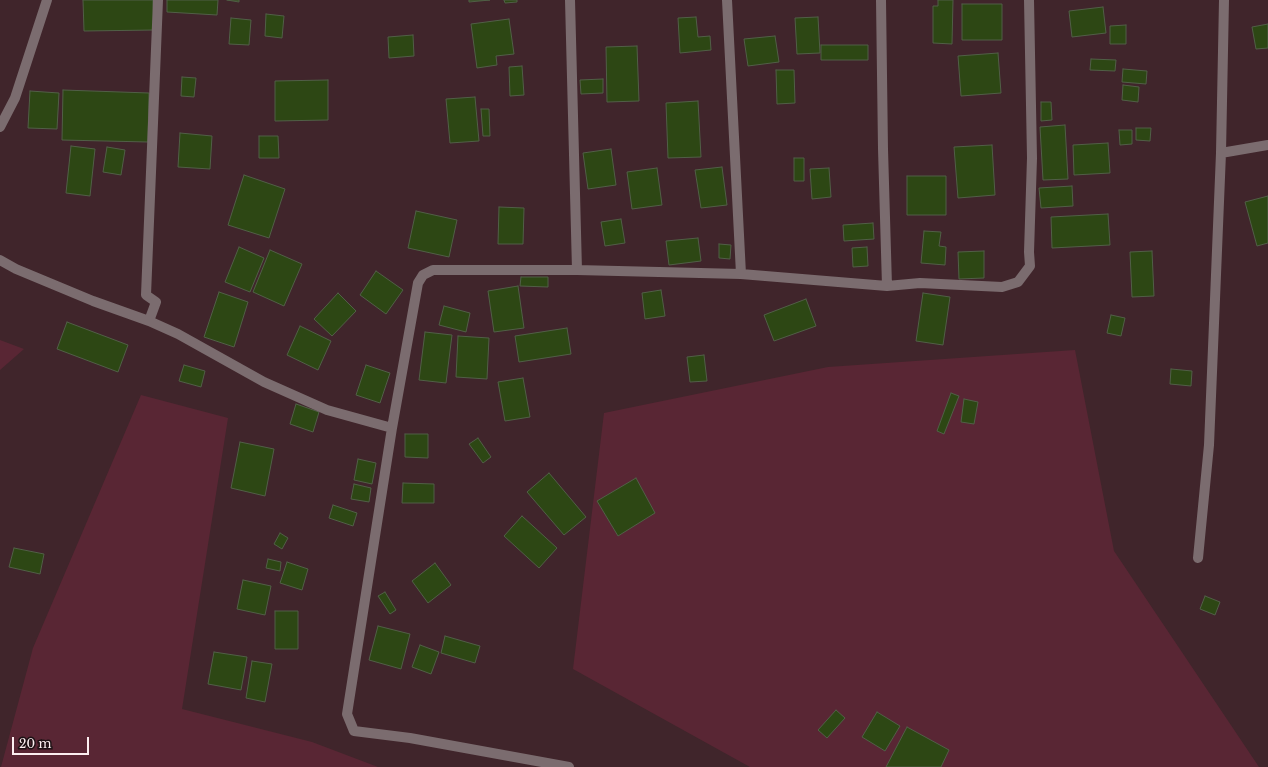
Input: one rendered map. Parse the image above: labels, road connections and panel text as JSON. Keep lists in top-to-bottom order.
{
  "scale_bar": "20 m"
}
